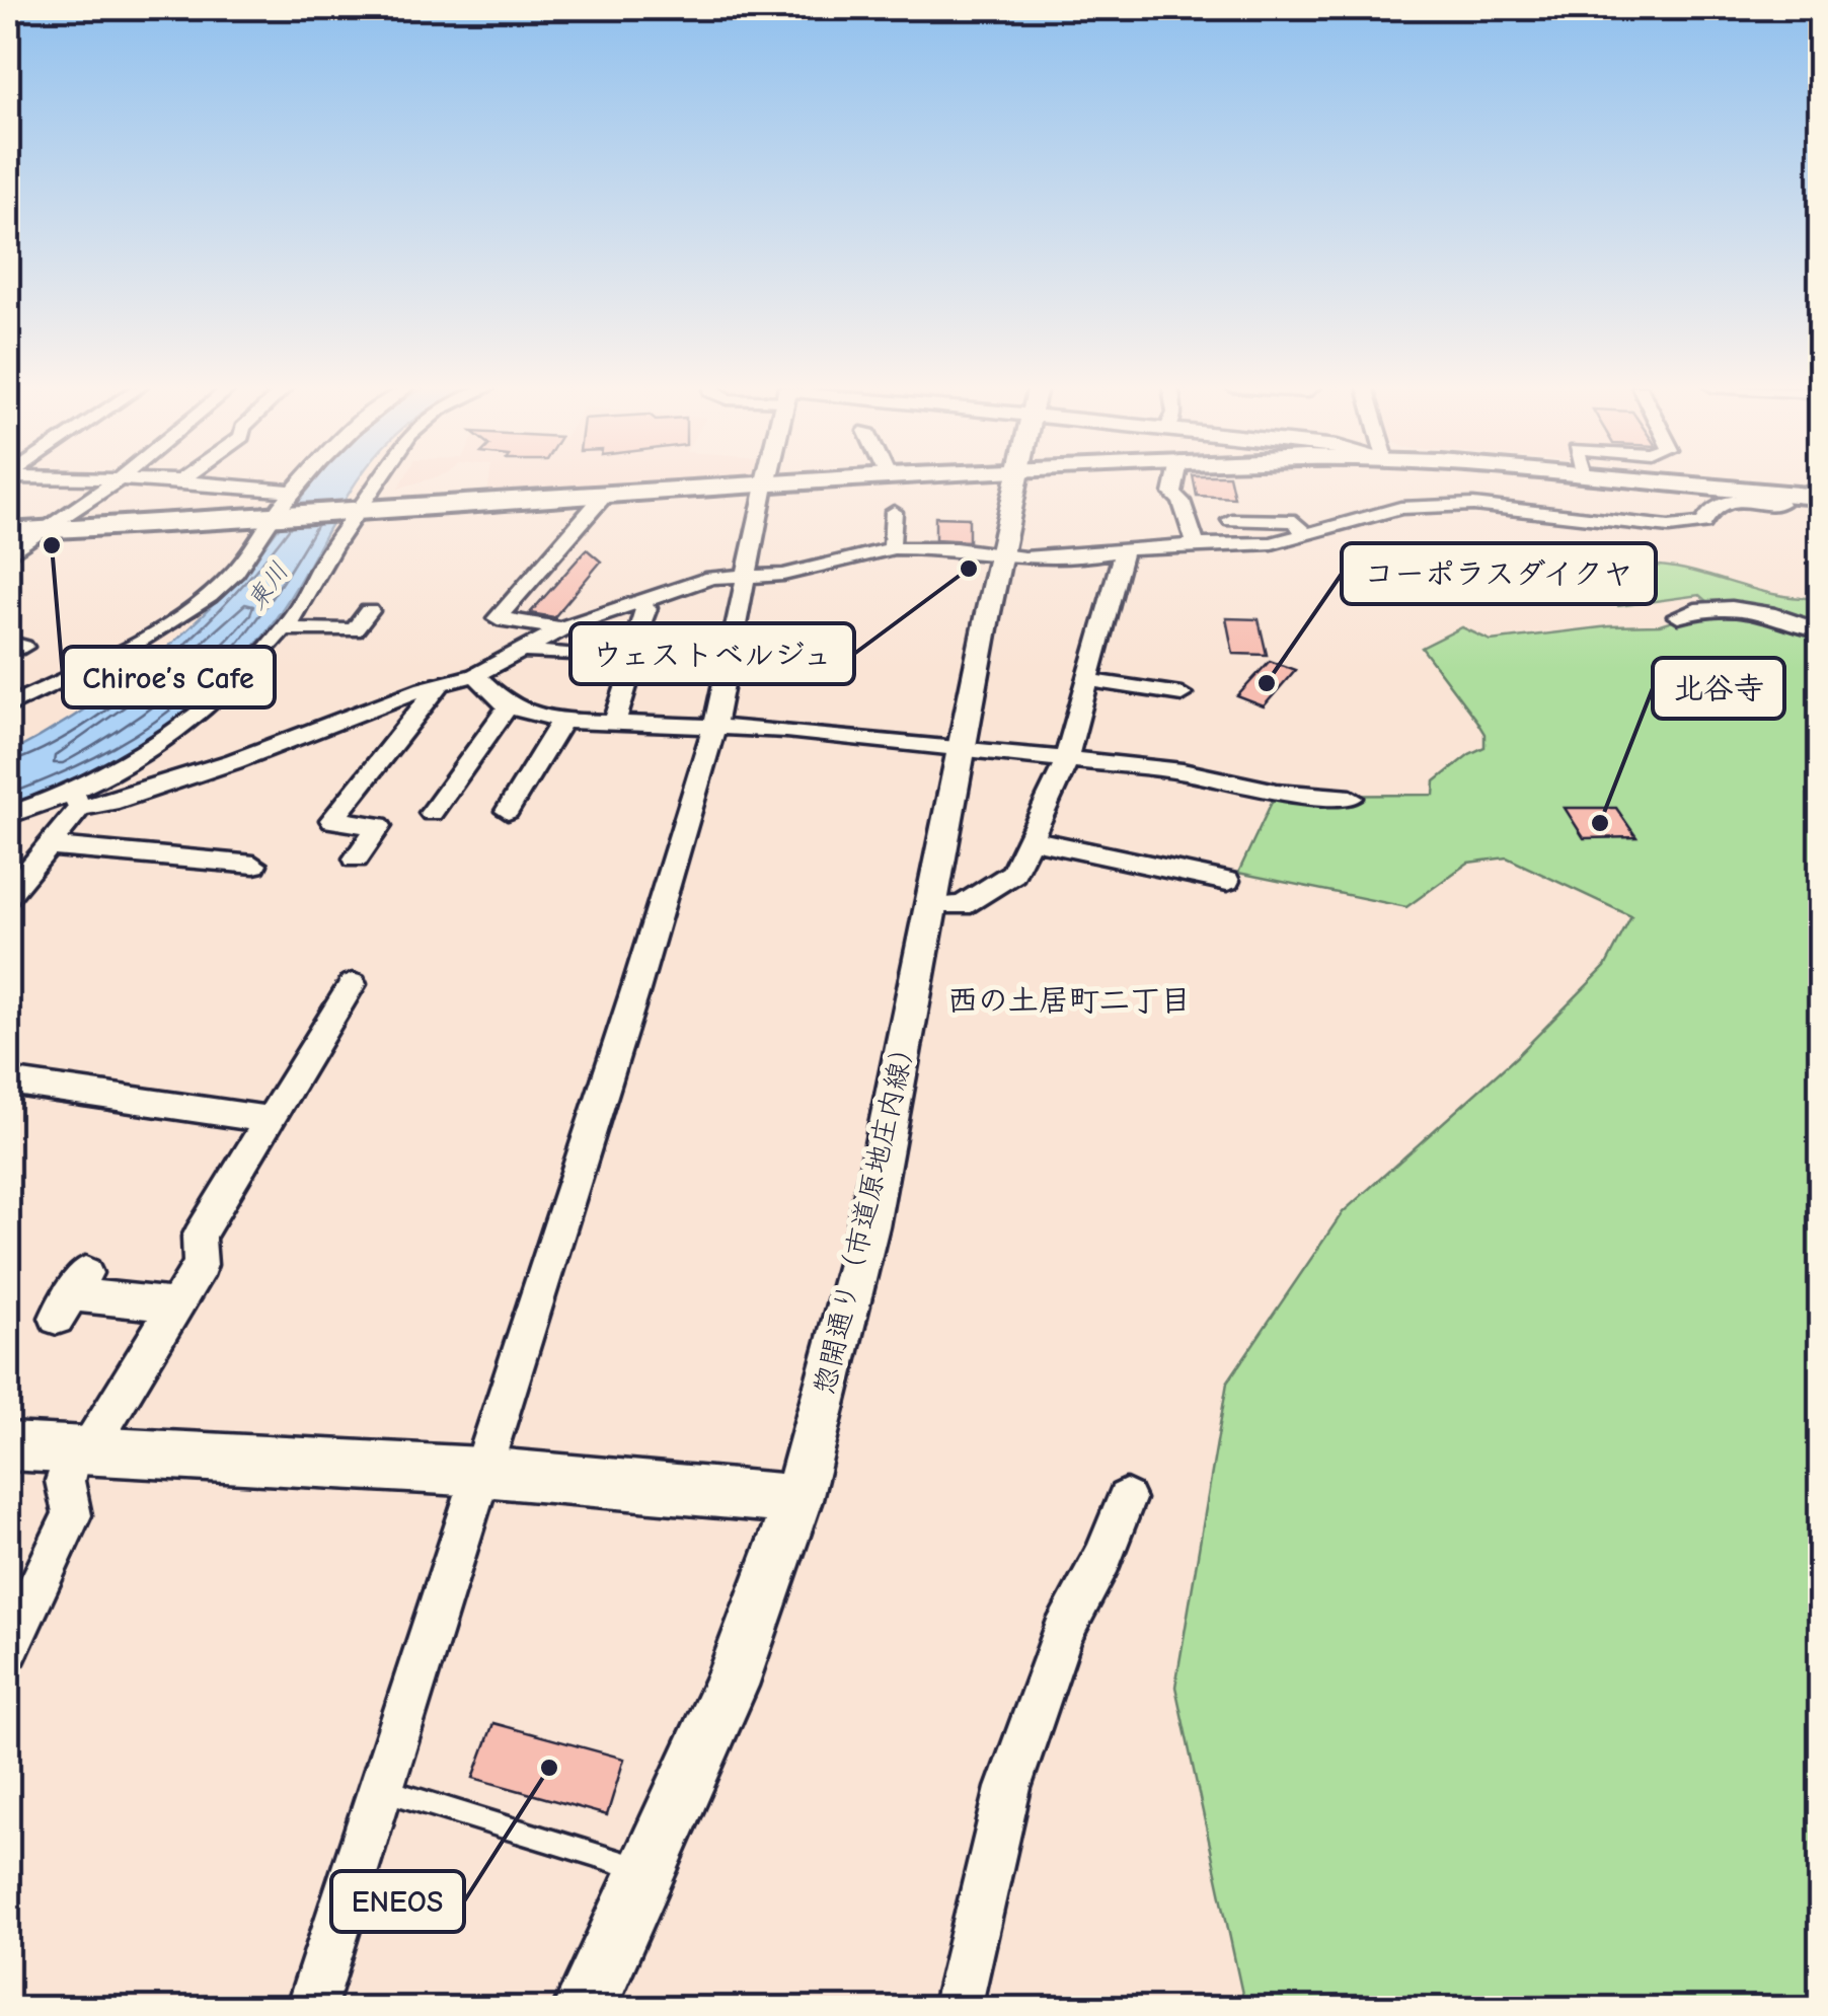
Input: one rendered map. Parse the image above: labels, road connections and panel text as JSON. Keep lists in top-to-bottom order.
{
  "streets": {
    "street": ["惣開通り（市道原地庄内線）"]
  },
  "districts": ["西の土居町二丁目"],
  "water": ["東川"],
  "places": [
    "Chiroe’s Cafe",
    "ウェストベルジュ",
    "コーポラスダイクヤ",
    "北谷寺",
    "ENEOS"
  ]
}
